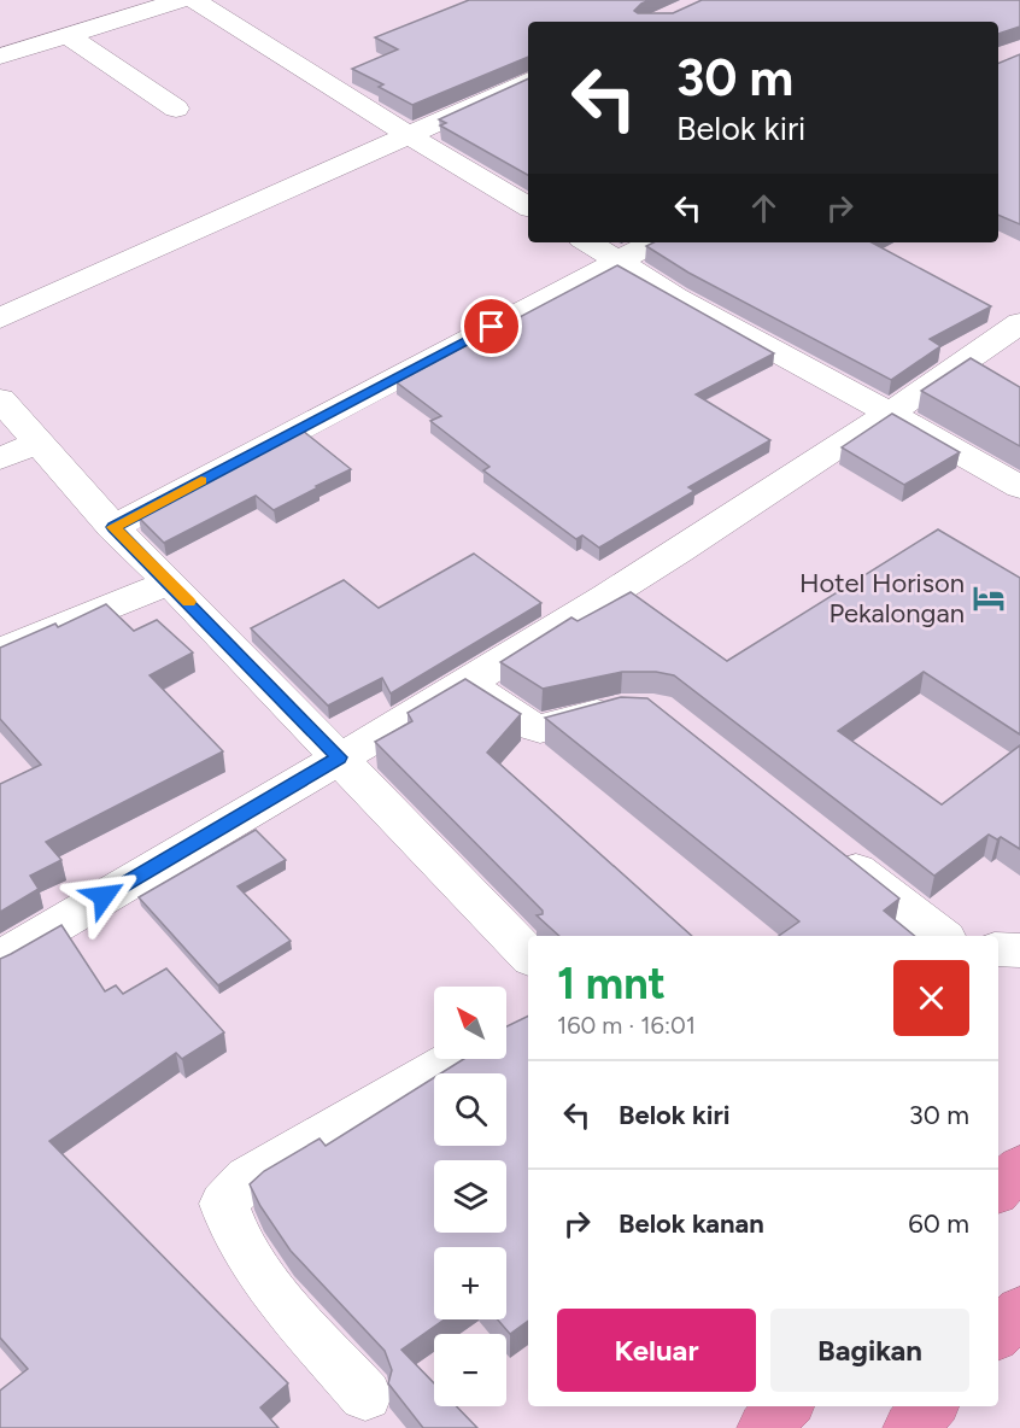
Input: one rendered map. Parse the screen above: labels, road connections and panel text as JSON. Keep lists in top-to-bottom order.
{
  "places": {
    "hotel": ["Hotel Horison Pekalongan"]
  },
  "north": "top left",
  "page": {
    "turn": ["30 m", "Belok kiri"],
    "heading": ["1 mnt", "160 m · 16:01"],
    "map_buttons": ["+", "−"],
    "list": [
      {
        "name": "Belok kiri",
        "value": "30 m"
      },
      {
        "name": "Belok kanan",
        "value": "60 m"
      }
    ],
    "buttons": ["Keluar", "Bagikan"]
  }
}
